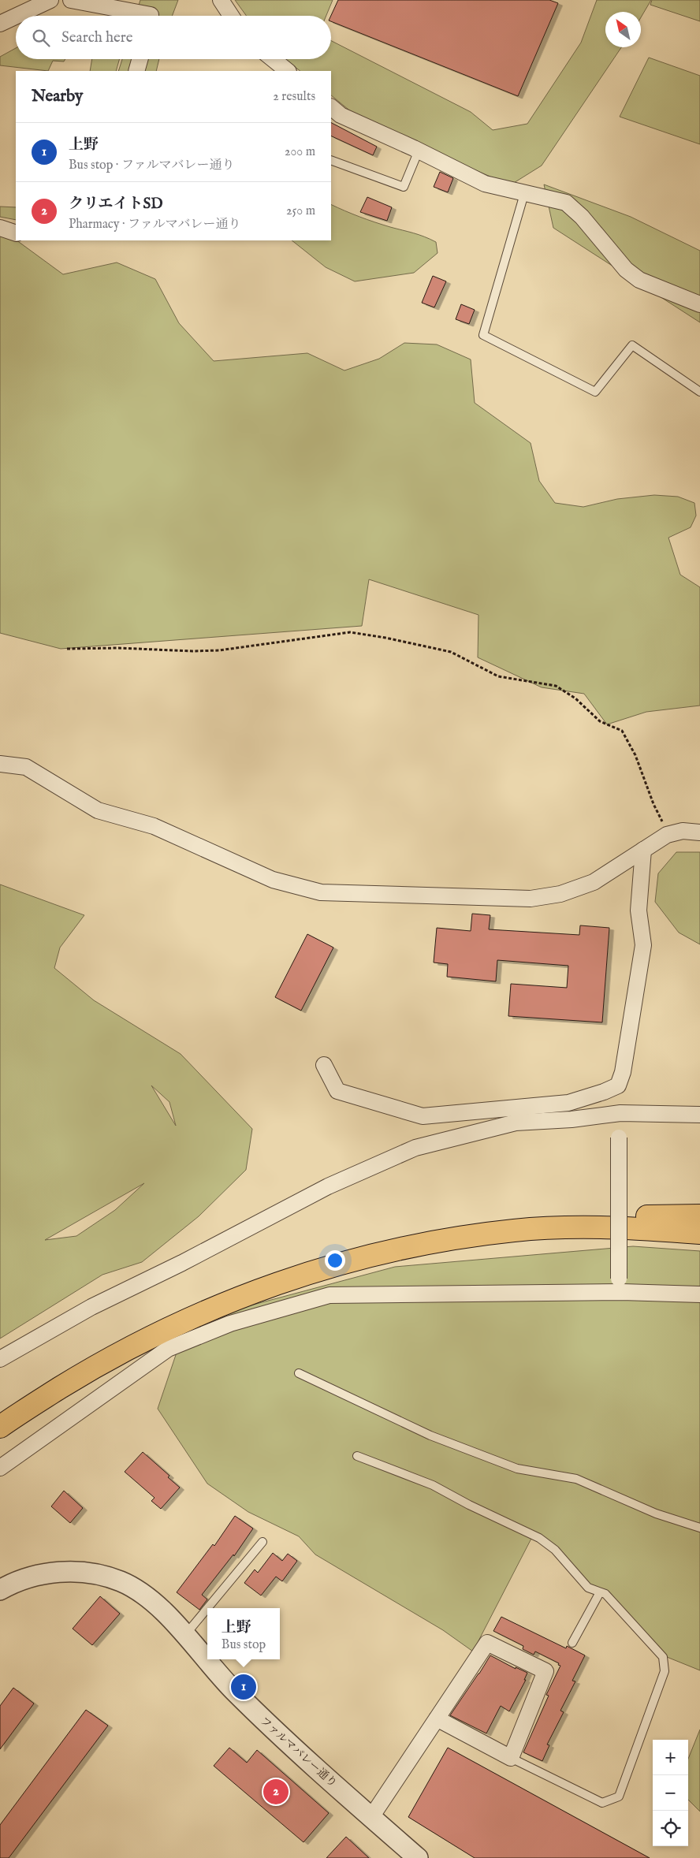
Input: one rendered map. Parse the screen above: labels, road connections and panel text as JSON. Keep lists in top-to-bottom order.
{
  "streets": {
    "street": ["ファルマバレー通り"]
  },
  "north": "top left",
  "page": {
    "search": "Search here",
    "heading": ["Nearby", "2 results"],
    "list": [
      {
        "mark": "1",
        "name": "上野",
        "note": "Bus stop · ファルマバレー通り",
        "value": "200 m"
      },
      {
        "mark": "2",
        "name": "クリエイトSD",
        "note": "Pharmacy · ファルマバレー通り",
        "value": "250 m"
      }
    ],
    "popup": ["上野", "Bus stop"],
    "pins": ["1", "2"],
    "map_buttons": ["+", "−"]
  }
}
